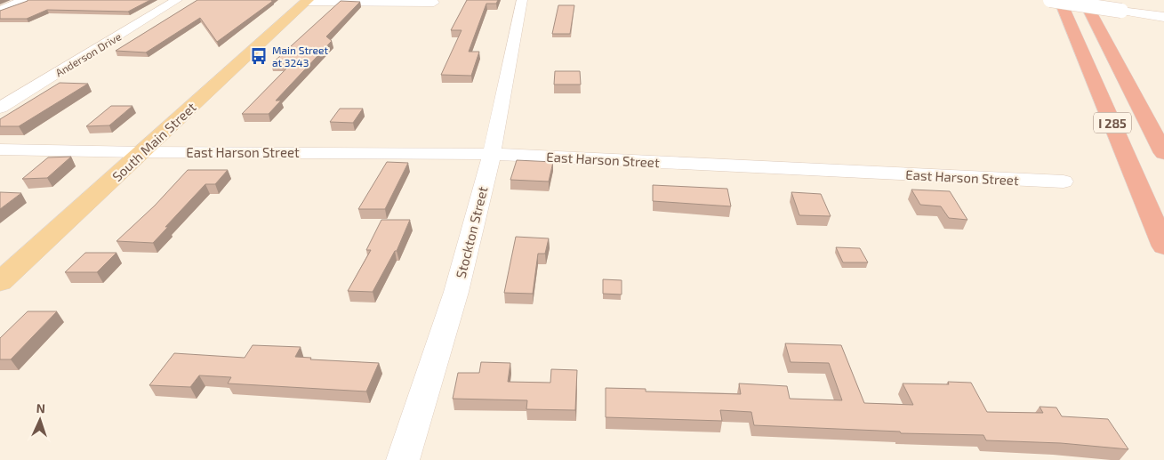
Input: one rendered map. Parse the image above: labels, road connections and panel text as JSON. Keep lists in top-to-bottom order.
{
  "streets": {
    "highway": ["I 285"],
    "main road": ["South Main Street"],
    "street": ["Anderson Drive", "East Harson Street", "Stockton Street"]
  },
  "crossings": [
    ["South Main Street", "East Harson Street"],
    ["East Harson Street", "Stockton Street"]
  ],
  "places": {
    "bus stop": ["Main Street at 3243"]
  },
  "north": "top"
}
